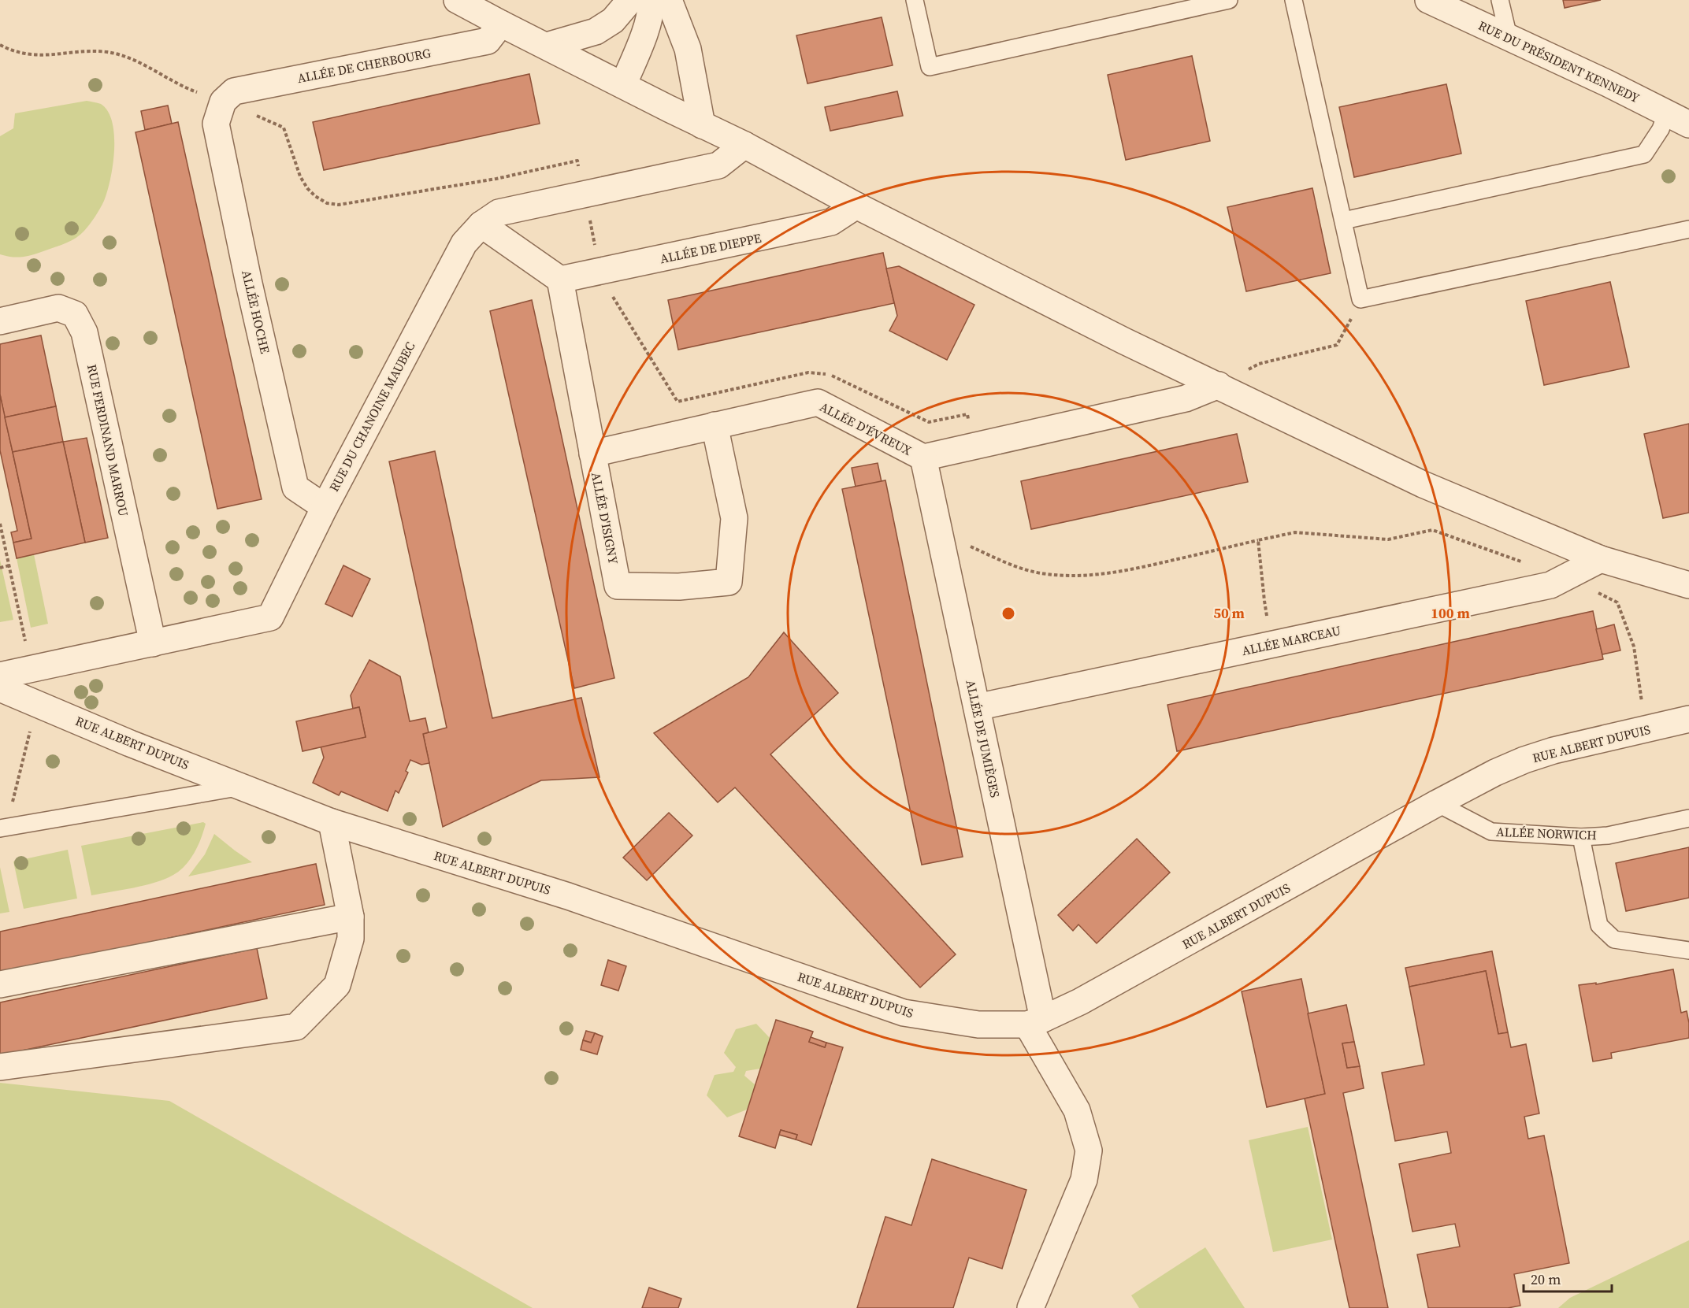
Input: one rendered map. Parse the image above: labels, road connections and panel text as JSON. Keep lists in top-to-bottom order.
{
  "streets": {
    "street": [
      "RUE DU PRÉSIDENT KENNEDY",
      "ALLÉE DE CHERBOURG",
      "ALLÉE DE DIEPPE",
      "ALLÉE HOCHE",
      "RUE DU CHANOINE MAUBEC",
      "ALLÉE D'ÉVREUX",
      "RUE FERDINAND MARROU",
      "ALLÉE D'ISIGNY",
      "ALLÉE MARCEAU",
      "ALLÉE DE JUMIÈGES",
      "RUE ALBERT DUPUIS"
    ],
    "lane": ["ALLÉE NORWICH"]
  },
  "crossings": [
    ["ALLÉE DE CHERBOURG", "ALLÉE HOCHE"],
    ["ALLÉE DE DIEPPE", "ALLÉE D'ISIGNY"],
    ["ALLÉE HOCHE", "RUE DU CHANOINE MAUBEC"],
    ["RUE DU CHANOINE MAUBEC", "RUE FERDINAND MARROU"],
    ["ALLÉE D'ÉVREUX", "ALLÉE D'ISIGNY"],
    ["ALLÉE D'ÉVREUX", "ALLÉE DE JUMIÈGES"],
    ["ALLÉE MARCEAU", "ALLÉE DE JUMIÈGES"],
    ["ALLÉE DE JUMIÈGES", "RUE ALBERT DUPUIS"],
    ["RUE ALBERT DUPUIS", "ALLÉE NORWICH"]
  ],
  "scale_bar": "20 m",
  "rings": ["50 m", "100 m"]
}
